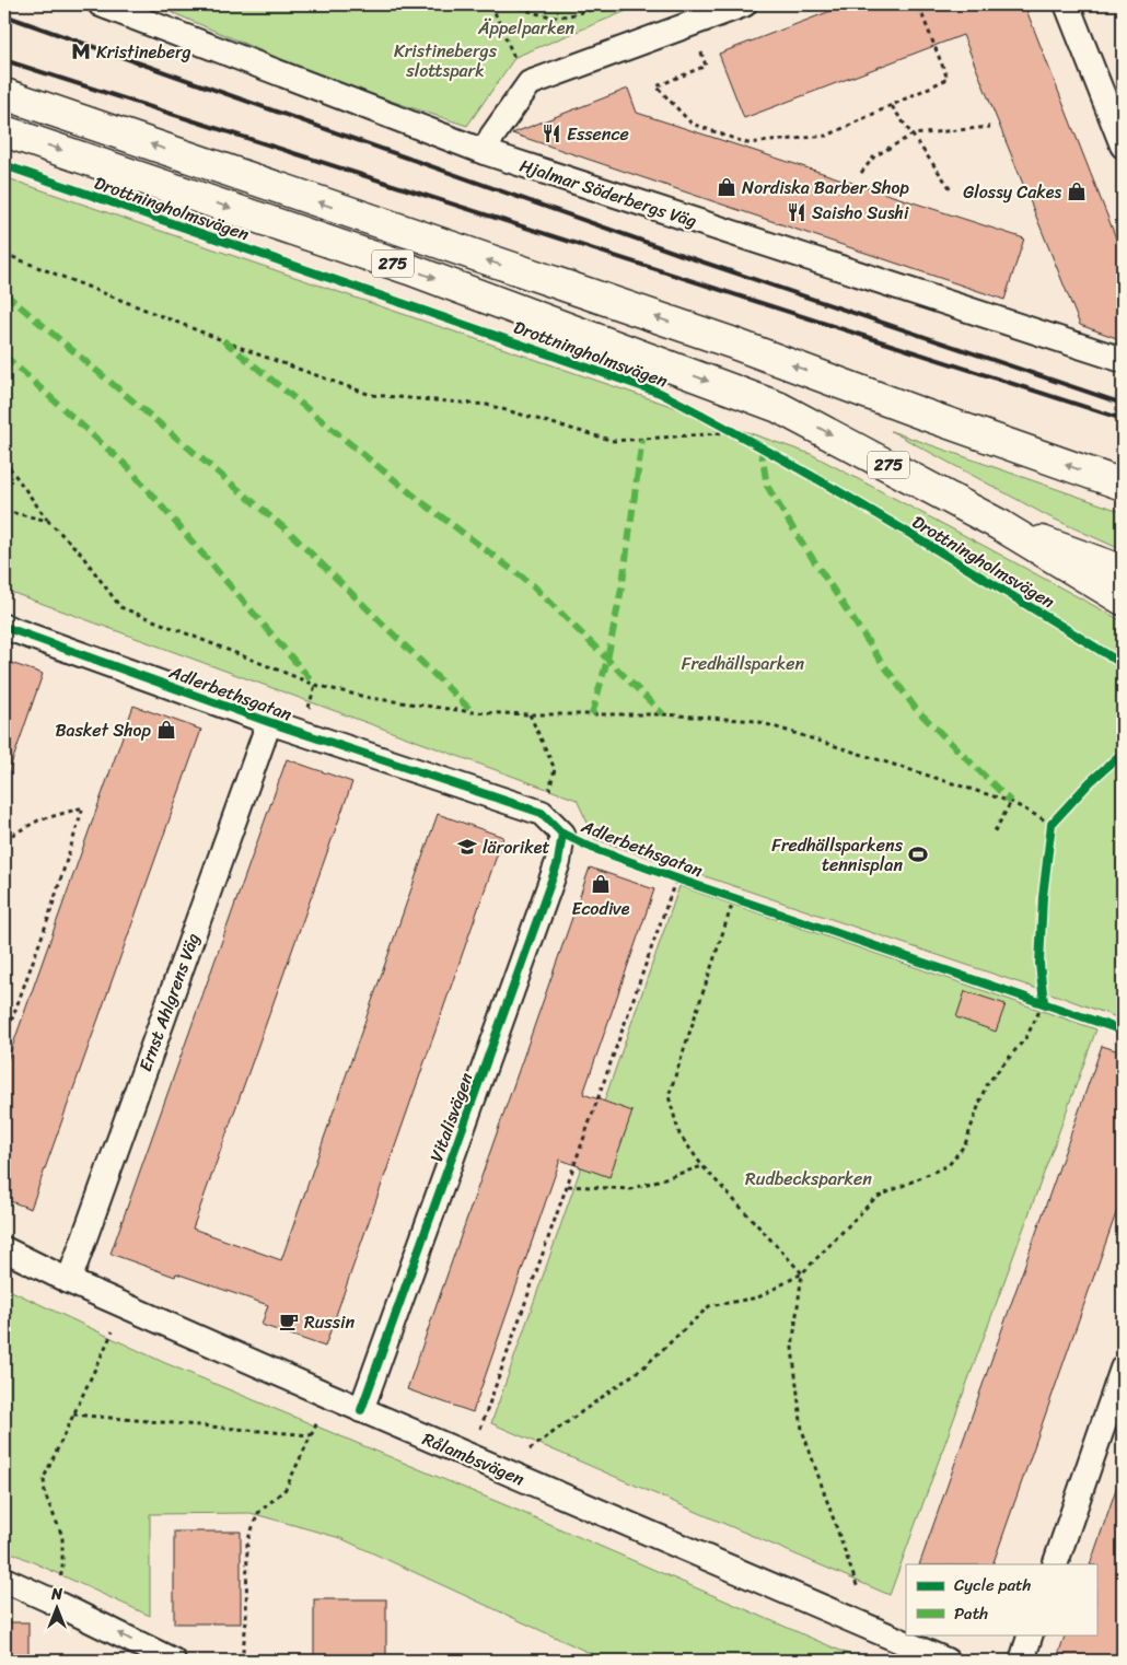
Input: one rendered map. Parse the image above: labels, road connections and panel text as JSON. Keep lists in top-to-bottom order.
{
  "streets": {
    "main road": ["Drottningholmsvägen", "275"],
    "street": [
      "Hjalmar Söderbergs Väg",
      "Adlerbethsgatan",
      "Ernst Ahlgrens Väg",
      "Vitalisvägen",
      "Rålambsvägen"
    ]
  },
  "crossings": [
    ["Adlerbethsgatan", "Ernst Ahlgrens Väg"],
    ["Adlerbethsgatan", "Vitalisvägen"],
    ["Ernst Ahlgrens Väg", "Rålambsvägen"],
    ["Vitalisvägen", "Rålambsvägen"]
  ],
  "parks": [
    "Äppelparken",
    "Kristinebergs slottspark",
    "Fredhällsparken",
    "Rudbecksparken"
  ],
  "places": {
    "metro station": ["Kristineberg"],
    "restaurant": ["Essence", "Saisho Sushi"],
    "shop": [
      "Nordiska Barber Shop",
      "Glossy Cakes",
      "Basket Shop",
      "Ecodive"
    ],
    "school or university": ["läroriket"],
    "sports": ["Fredhällsparkens tennisplan"],
    "cafe": ["Russin"]
  },
  "legend": ["Cycle path", "Path"],
  "north": "top"
}
